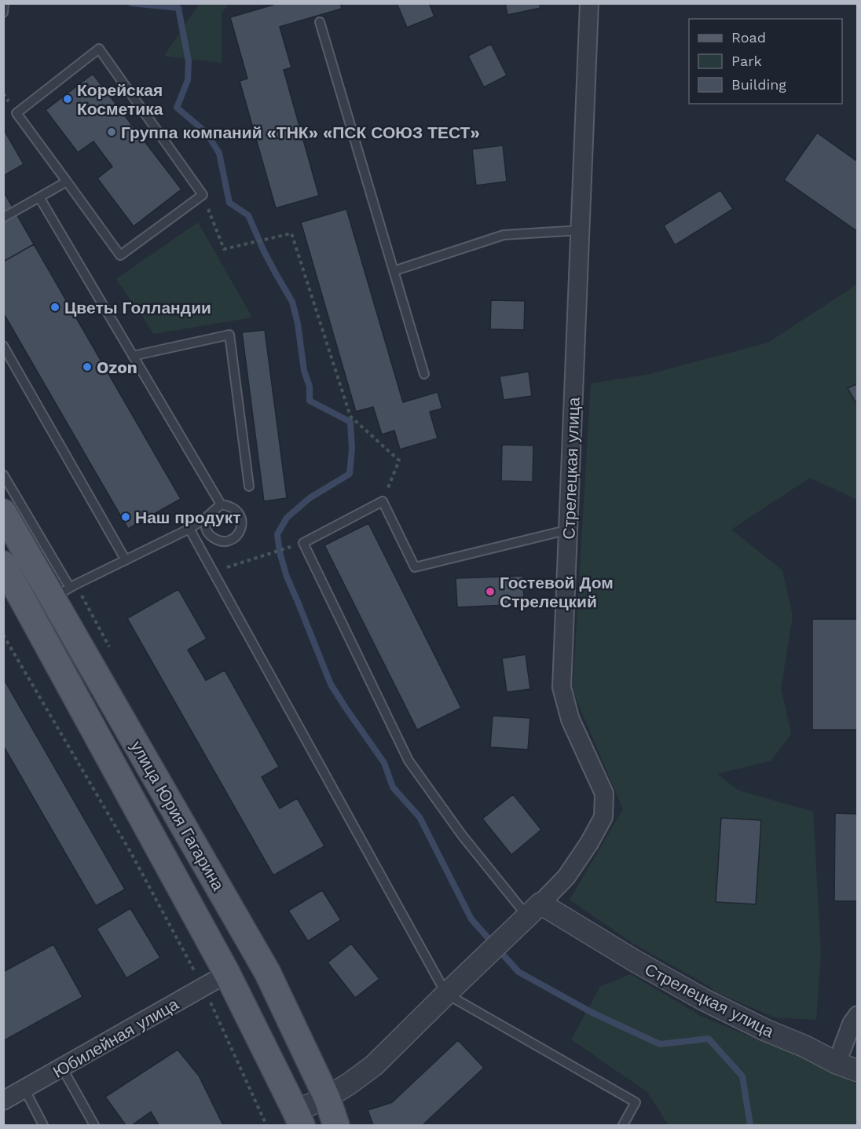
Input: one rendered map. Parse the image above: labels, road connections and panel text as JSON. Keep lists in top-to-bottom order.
{
  "streets": {
    "main road": ["улица Юрия Гагарина"],
    "street": ["Стрелецкая улица", "Юбилейная улица"]
  },
  "crossings": [
    ["Стрелецкая улица", "улица Юрия Гагарина"],
    ["улица Юрия Гагарина", "Юбилейная улица"]
  ],
  "places": [
    "Корейская Косметика",
    "Группа компаний «ТНК» «ПСК СОЮЗ ТЕСТ»",
    "Цветы Голландии",
    "Ozon",
    "Наш продукт",
    "Гостевой Дом Стрелецкий"
  ],
  "legend": ["Road", "Park", "Building"]
}
